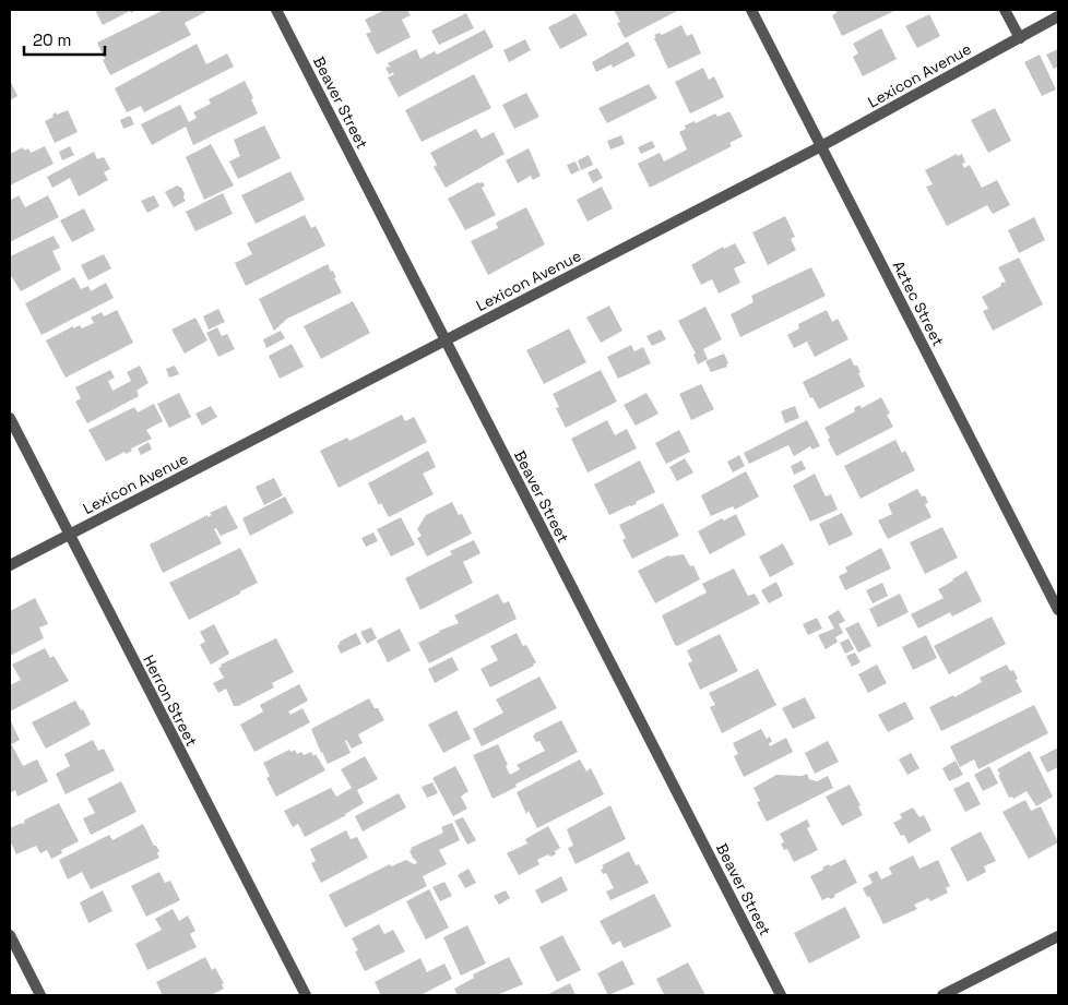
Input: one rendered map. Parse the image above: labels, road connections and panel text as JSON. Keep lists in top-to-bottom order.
{
  "streets": {
    "street": [
      "Lexicon Avenue",
      "Beaver Street",
      "Aztec Street",
      "Herron Street"
    ]
  },
  "crossings": [
    ["Lexicon Avenue", "Beaver Street"],
    ["Lexicon Avenue", "Aztec Street"],
    ["Lexicon Avenue", "Herron Street"]
  ],
  "scale_bar": "20 m"
}
